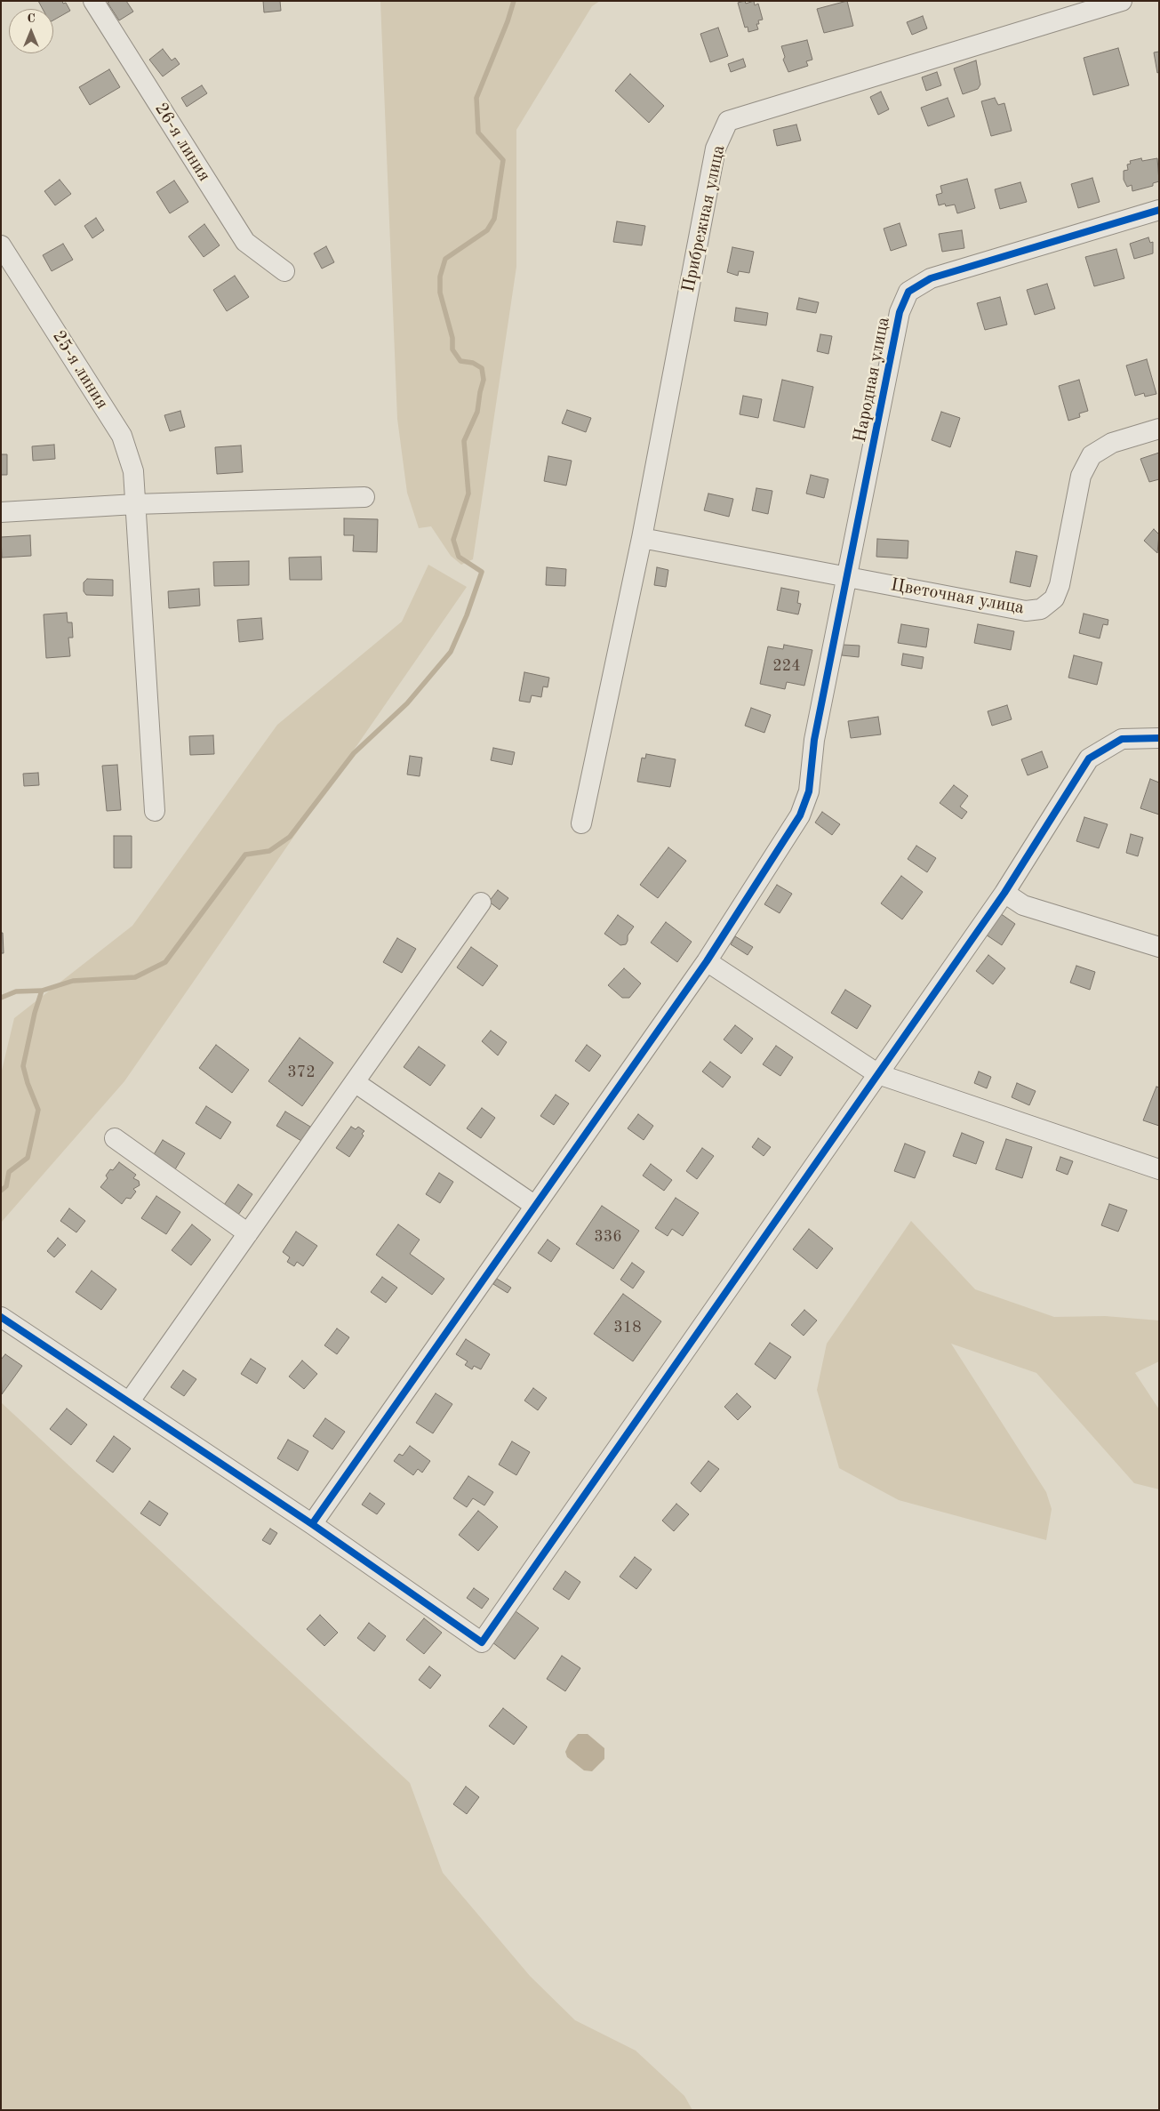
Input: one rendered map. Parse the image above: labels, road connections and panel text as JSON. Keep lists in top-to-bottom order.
{
  "streets": {
    "street": [
      "26-я линия",
      "Прибрежная улица",
      "25-я линия",
      "Народная улица",
      "Цветочная улица"
    ]
  },
  "crossings": [
    ["Прибрежная улица", "Цветочная улица"],
    ["Народная улица", "Цветочная улица"]
  ],
  "house_numbers": [
    "224",
    "372",
    "336",
    "318"
  ],
  "north": "top"
}
